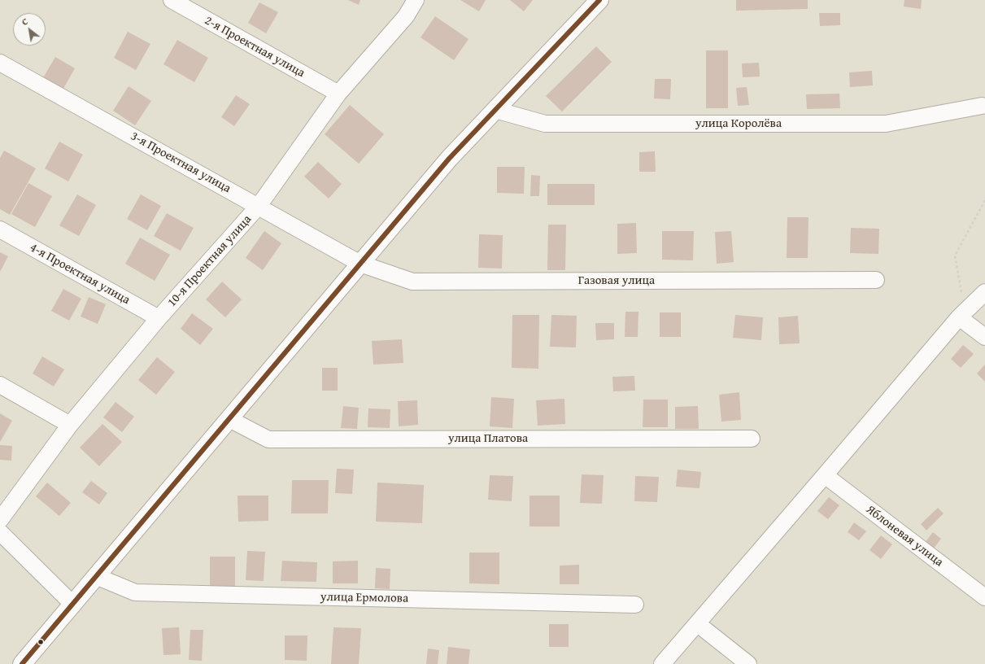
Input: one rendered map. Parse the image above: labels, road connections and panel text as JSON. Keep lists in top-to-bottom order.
{
  "streets": {
    "street": [
      "2-я Проектная улица",
      "улица Королёва",
      "3-я Проектная улица",
      "10-я Проектная улица",
      "4-я Проектная улица",
      "Газовая улица",
      "улица Платова",
      "Яблоневая улица",
      "улица Ермолова"
    ]
  },
  "crossings": [
    ["2-я Проектная улица", "10-я Проектная улица"],
    ["3-я Проектная улица", "10-я Проектная улица"],
    ["3-я Проектная улица", "Газовая улица"],
    ["10-я Проектная улица", "4-я Проектная улица"]
  ],
  "north": "top left"
}
